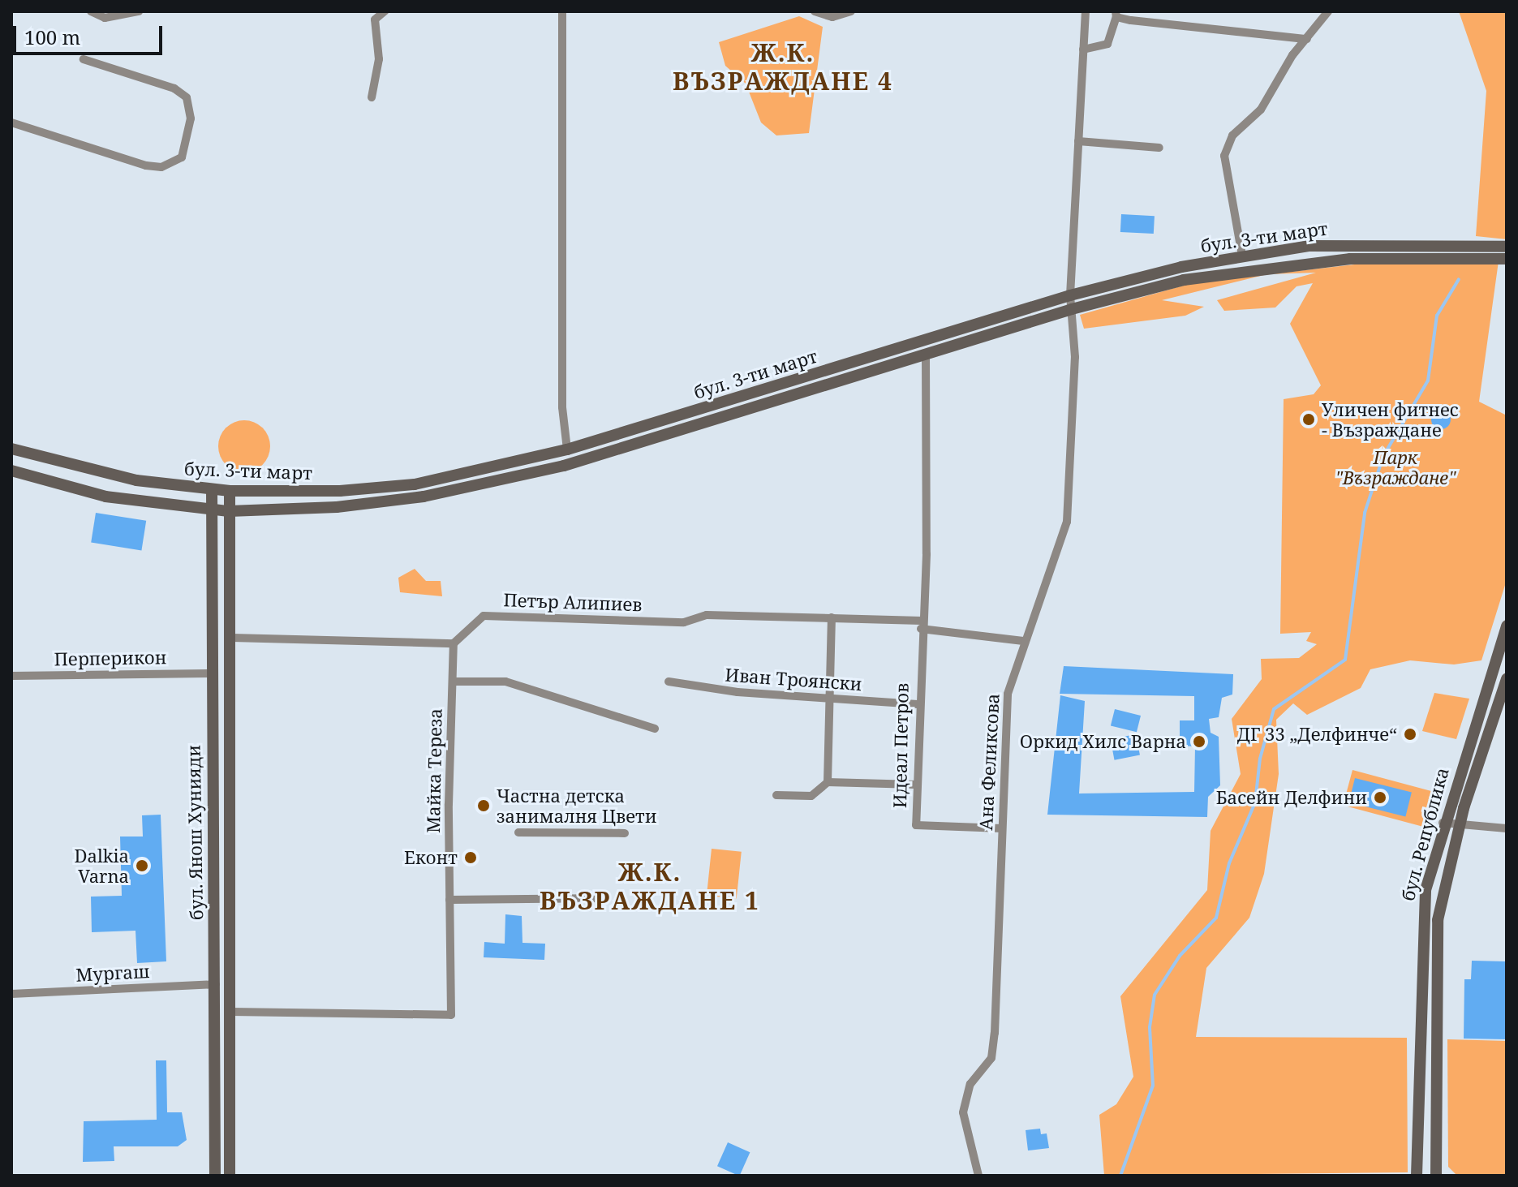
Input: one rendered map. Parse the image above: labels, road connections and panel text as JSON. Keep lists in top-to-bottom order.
{
  "streets": {
    "street": [
      "бул. 3-ти март",
      "Петър Алипиев",
      "Перперикон",
      "Иван Троянски",
      "Идеал Петров",
      "Ана Феликсова",
      "Майка Тереза",
      "бул. Янош Хунияди",
      "бул. Република",
      "Мургаш"
    ]
  },
  "crossings": [
    ["бул. 3-ти март", "Идеал Петров"],
    ["бул. 3-ти март", "Ана Феликсова"],
    ["бул. 3-ти март", "бул. Янош Хунияди"],
    ["Петър Алипиев", "Идеал Петров"],
    ["Петър Алипиев", "Ана Феликсова"],
    ["Петър Алипиев", "Майка Тереза"],
    ["Перперикон", "бул. Янош Хунияди"],
    ["Иван Троянски", "Идеал Петров"],
    ["Идеал Петров", "Ана Феликсова"],
    ["Майка Тереза", "бул. Янош Хунияди"],
    ["бул. Янош Хунияди", "Мургаш"]
  ],
  "districts": ["Ж.К. ВЪЗРАЖДАНЕ 4", "Ж.К. ВЪЗРАЖДАНЕ 1"],
  "parks": ["Парк \"Възраждане\""],
  "places": [
    "Уличен фитнес - Възраждане",
    "ДГ 33 „Делфинче“",
    "Оркид Хилс Варна",
    "Басейн Делфини",
    "Частна детска занималня Цвети",
    "Еконт",
    "Dalkia Varna"
  ],
  "scale_bar": "100 m"
}
